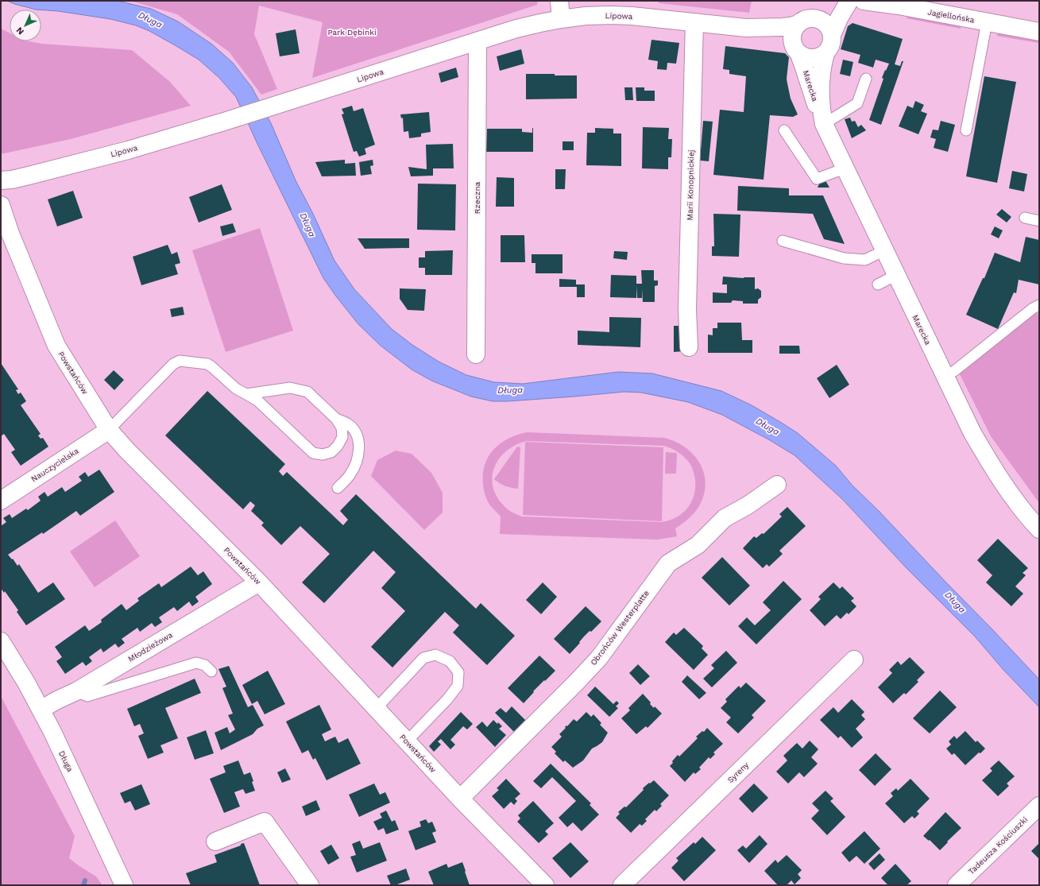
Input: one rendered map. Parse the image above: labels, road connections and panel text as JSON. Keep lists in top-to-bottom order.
{
  "streets": {
    "street": [
      "Lipowa",
      "Jagiellońska",
      "Marecka",
      "Marii Konopnickiej",
      "Rzeczna",
      "Powstańców",
      "Nauczycielska",
      "Obrońców Westerplatte",
      "Młodzieżowa",
      "Długa",
      "Syreny",
      "Tadeusza Kościuszki"
    ]
  },
  "crossings": [
    ["Lipowa", "Marecka"],
    ["Lipowa", "Marii Konopnickiej"],
    ["Lipowa", "Rzeczna"],
    ["Powstańców", "Nauczycielska"],
    ["Powstańców", "Obrońców Westerplatte"],
    ["Powstańców", "Młodzieżowa"],
    ["Młodzieżowa", "Długa"]
  ],
  "water": ["Długa"],
  "parks": ["Park Dębinki"],
  "north": "bottom left"
}
